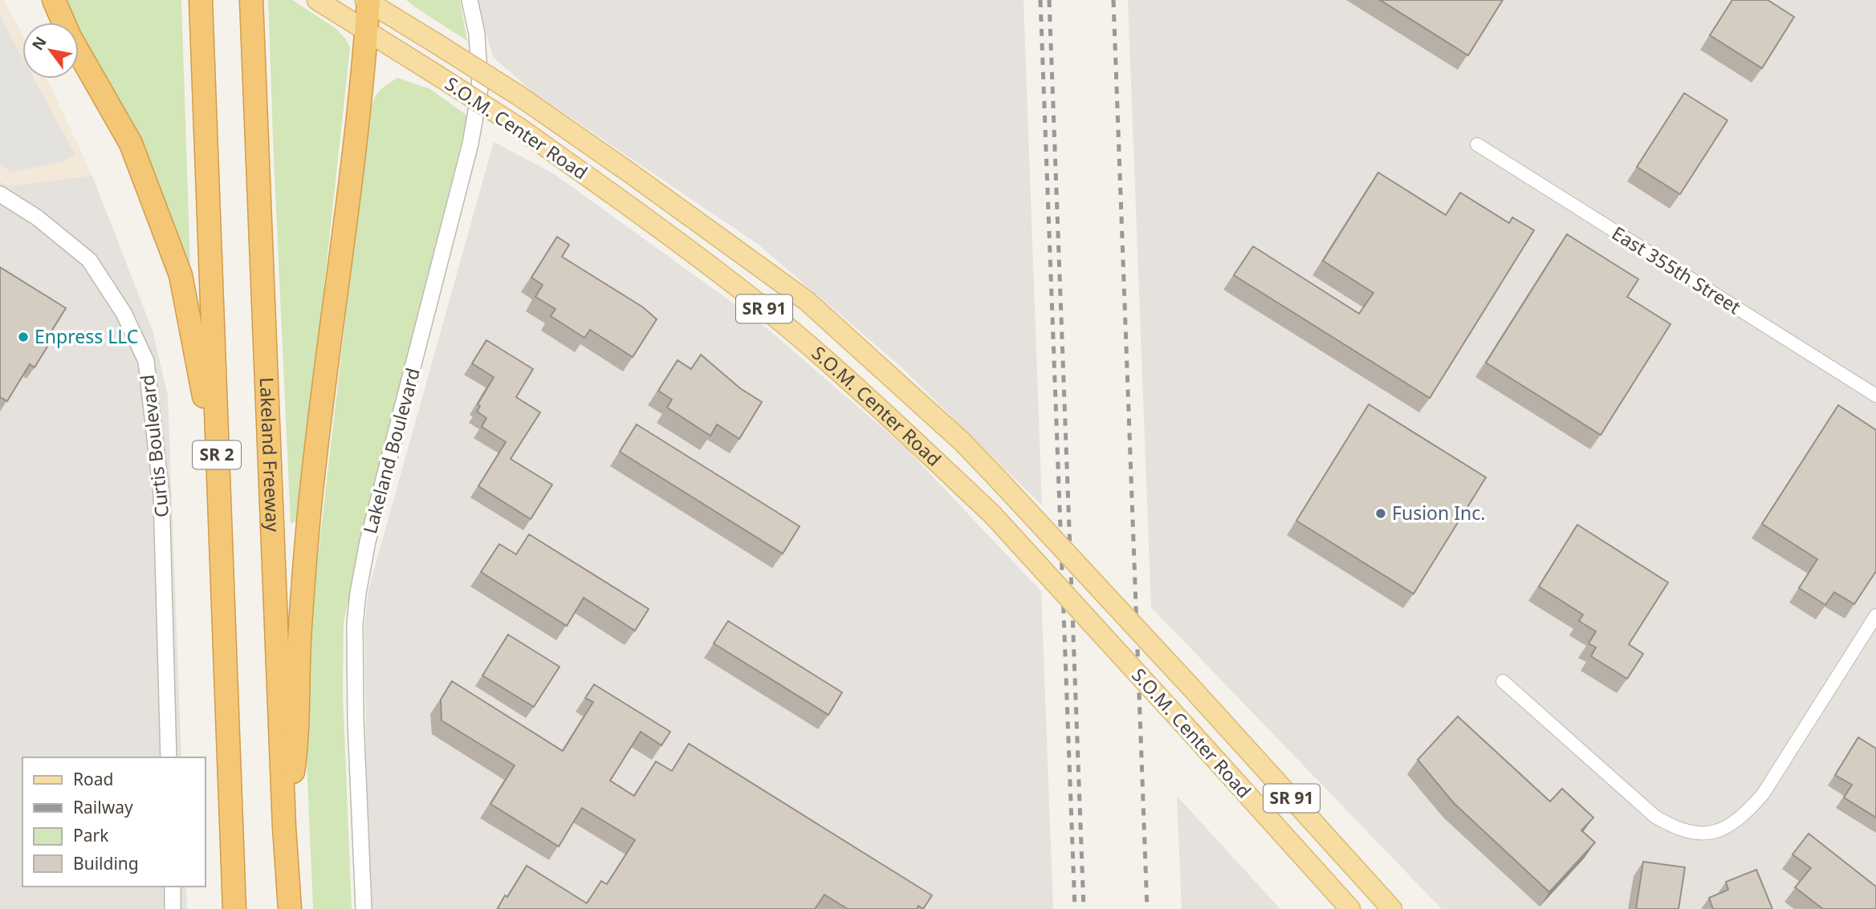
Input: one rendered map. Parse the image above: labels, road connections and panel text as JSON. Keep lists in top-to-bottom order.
{
  "streets": {
    "highway": ["SR 2", "Lakeland Freeway"],
    "main road": ["S.O.M. Center Road", "SR 91"],
    "street": ["East 355th Street", "Curtis Boulevard", "Lakeland Boulevard"]
  },
  "places": ["Enpress LLC", "Fusion Inc."],
  "legend": [
    "Road",
    "Railway",
    "Park",
    "Building"
  ],
  "north": "top left"
}
